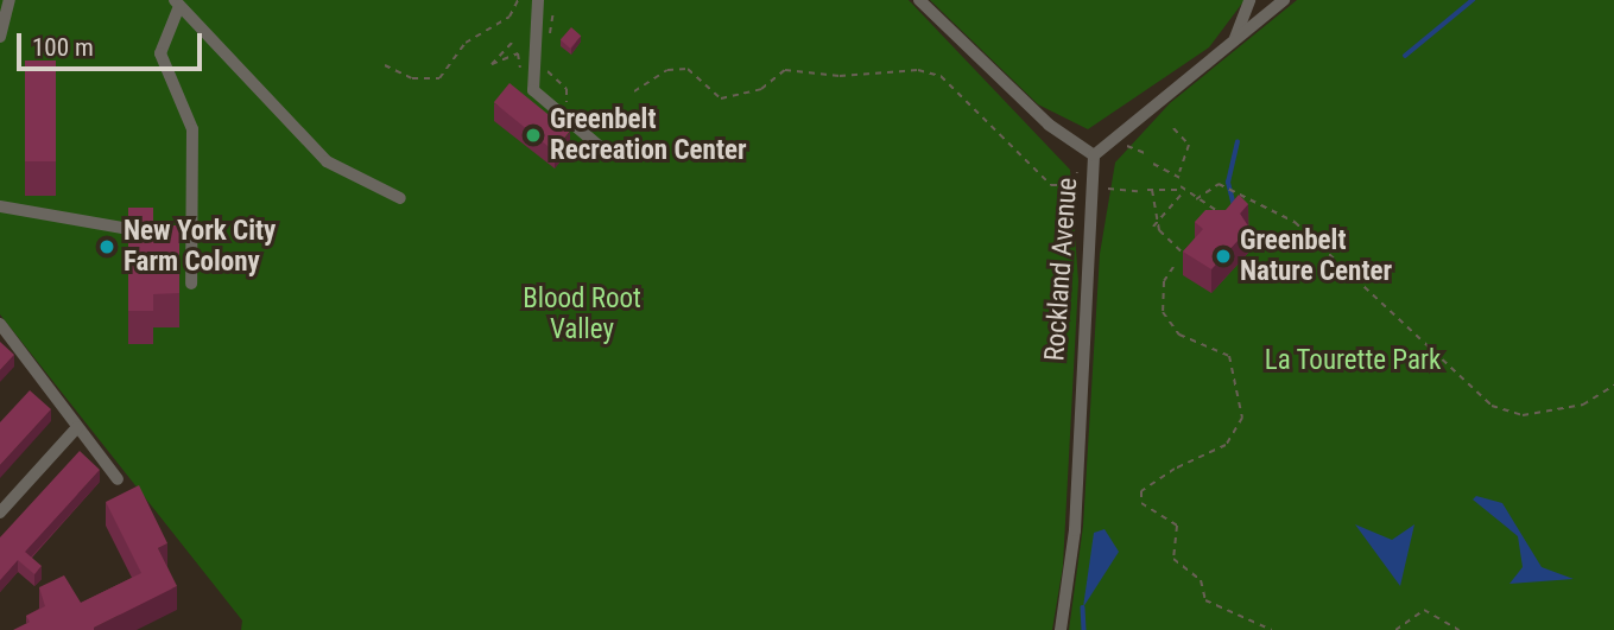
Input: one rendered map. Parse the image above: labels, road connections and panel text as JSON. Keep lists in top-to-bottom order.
{
  "streets": {
    "street": ["Rockland Avenue"]
  },
  "parks": ["Blood Root Valley", "La Tourette Park"],
  "places": ["Greenbelt Recreation Center", "New York City Farm Colony", "Greenbelt Nature Center"],
  "scale_bar": "100 m"
}
